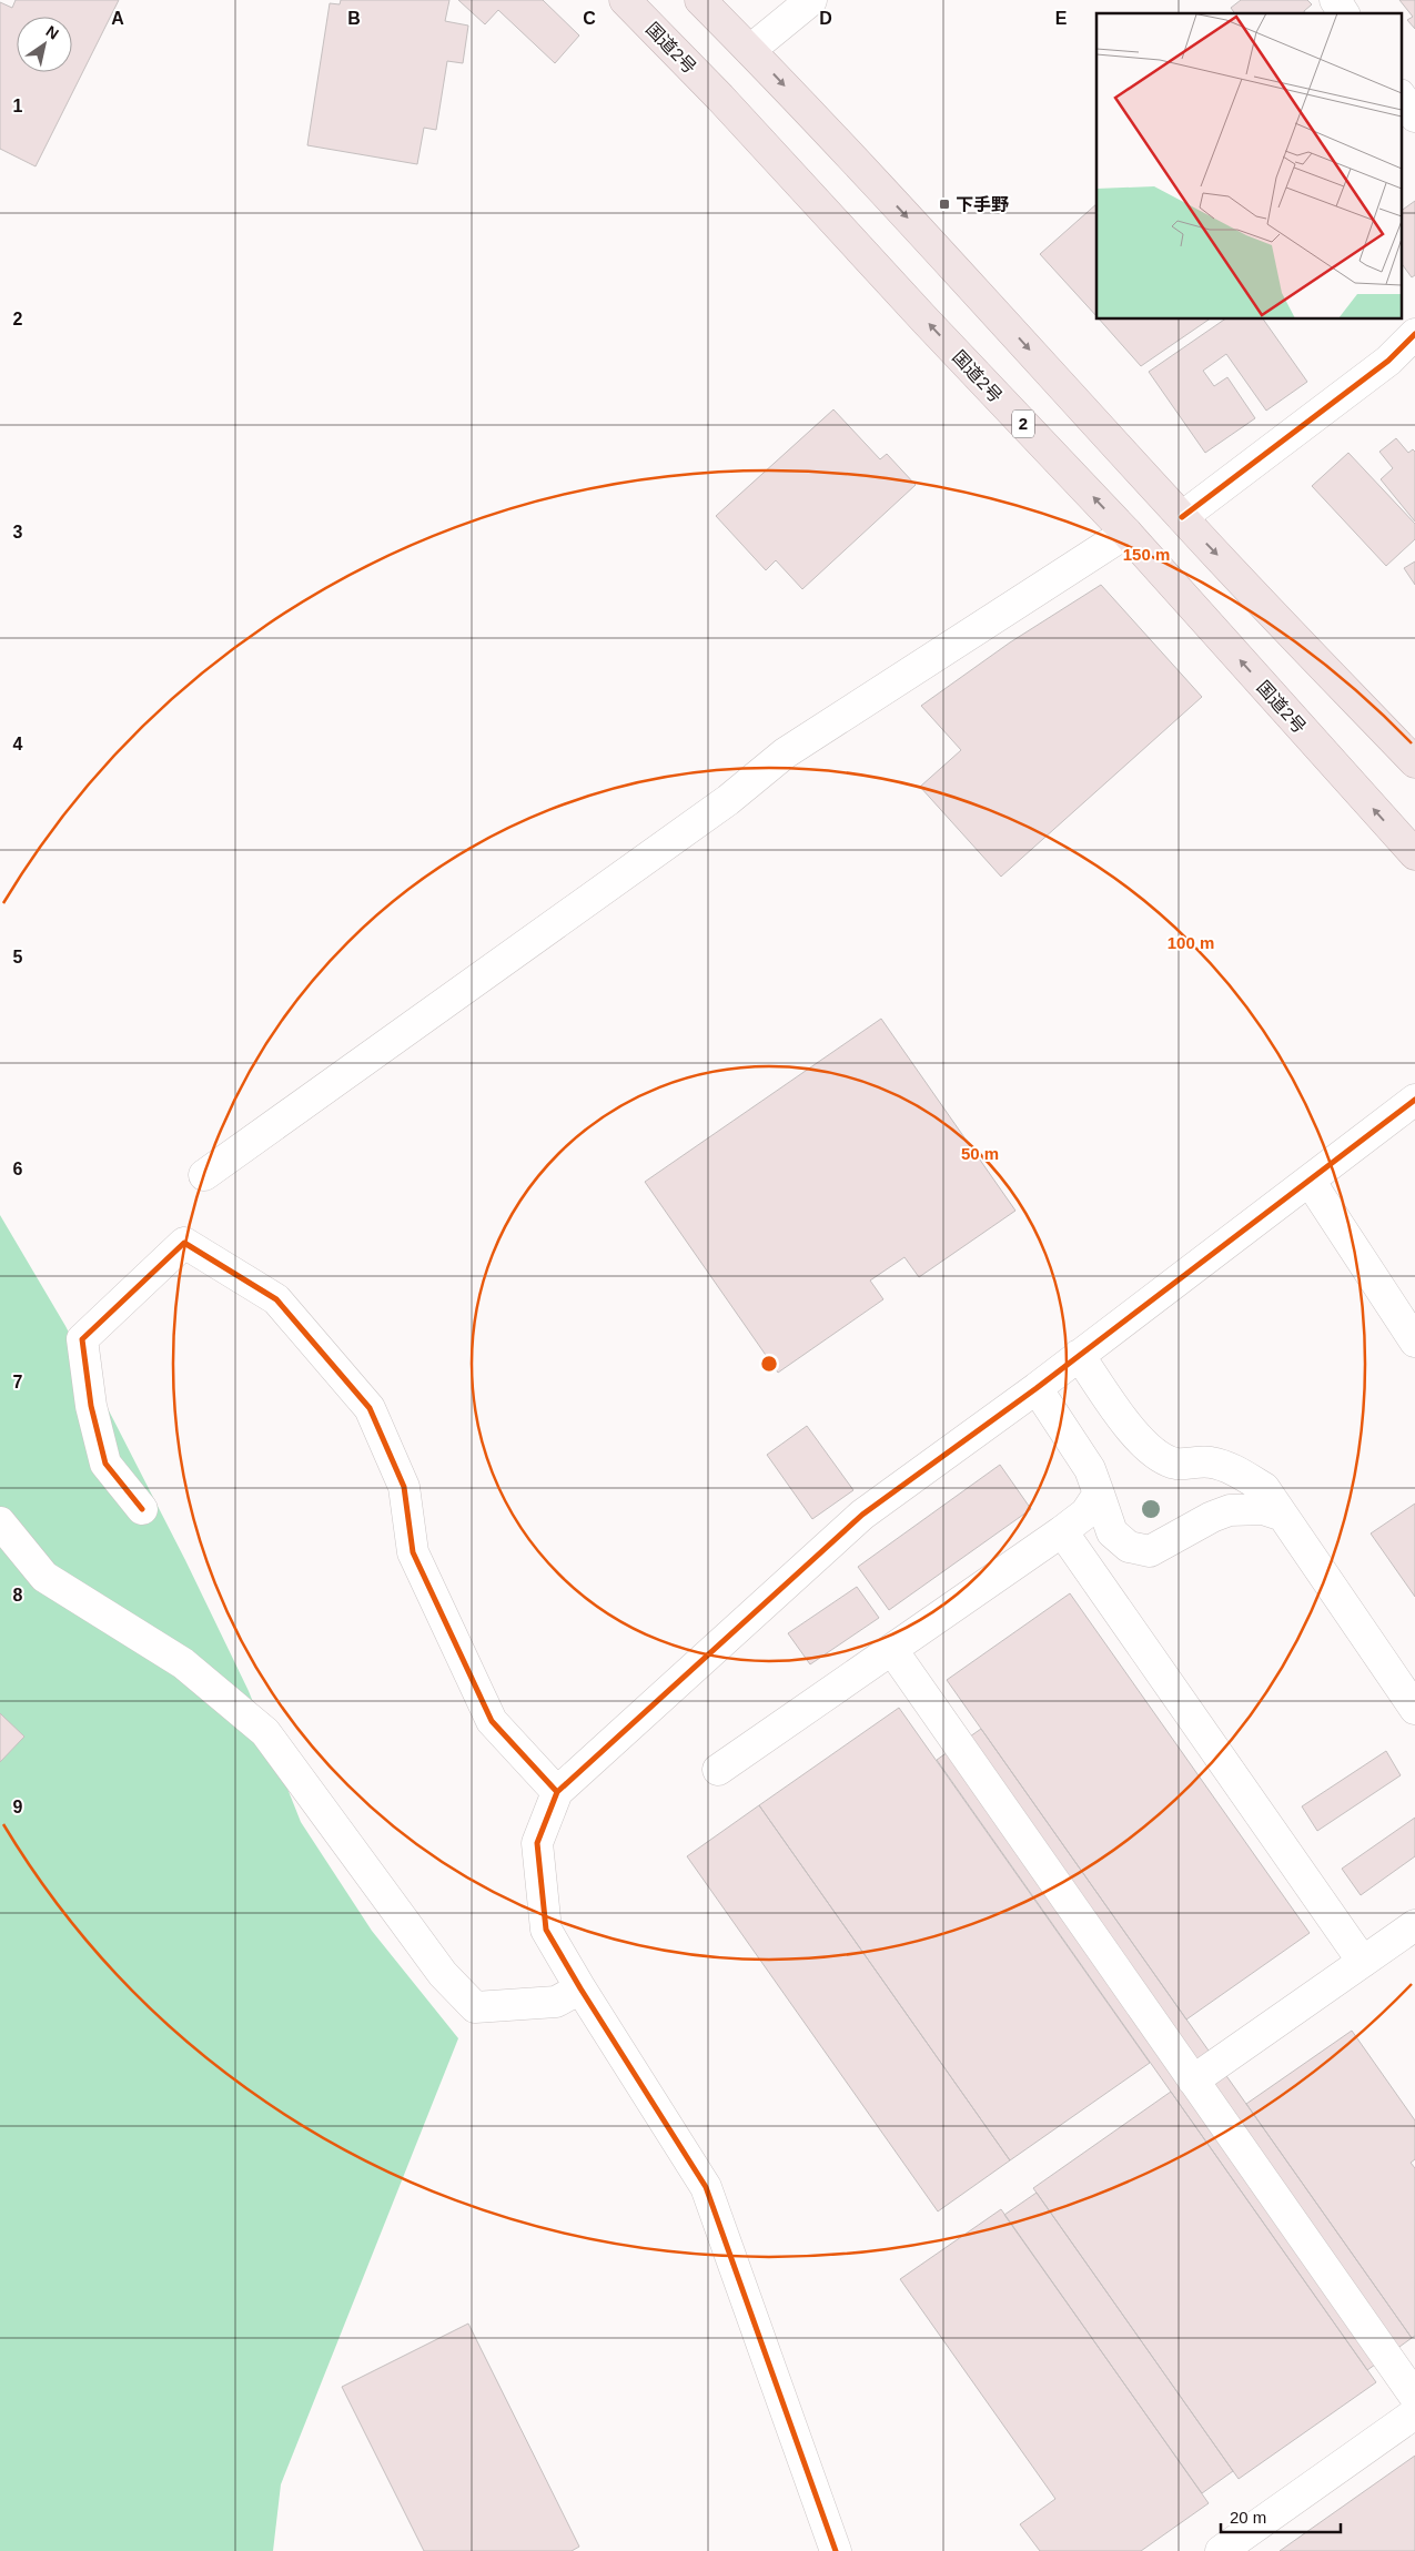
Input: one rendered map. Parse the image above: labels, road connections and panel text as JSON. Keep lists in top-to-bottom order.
{
  "streets": {
    "highway": ["国道2号", "2"]
  },
  "places": {
    "transit": ["下手野"]
  },
  "scale_bar": "20 m",
  "north": "top right",
  "grid": {
    "columns": [
      "A",
      "B",
      "C",
      "D",
      "E"
    ],
    "rows": [
      "1",
      "2",
      "3",
      "4",
      "5",
      "6",
      "7",
      "8",
      "9"
    ]
  },
  "rings": ["150 m", "100 m", "50 m"]
}
